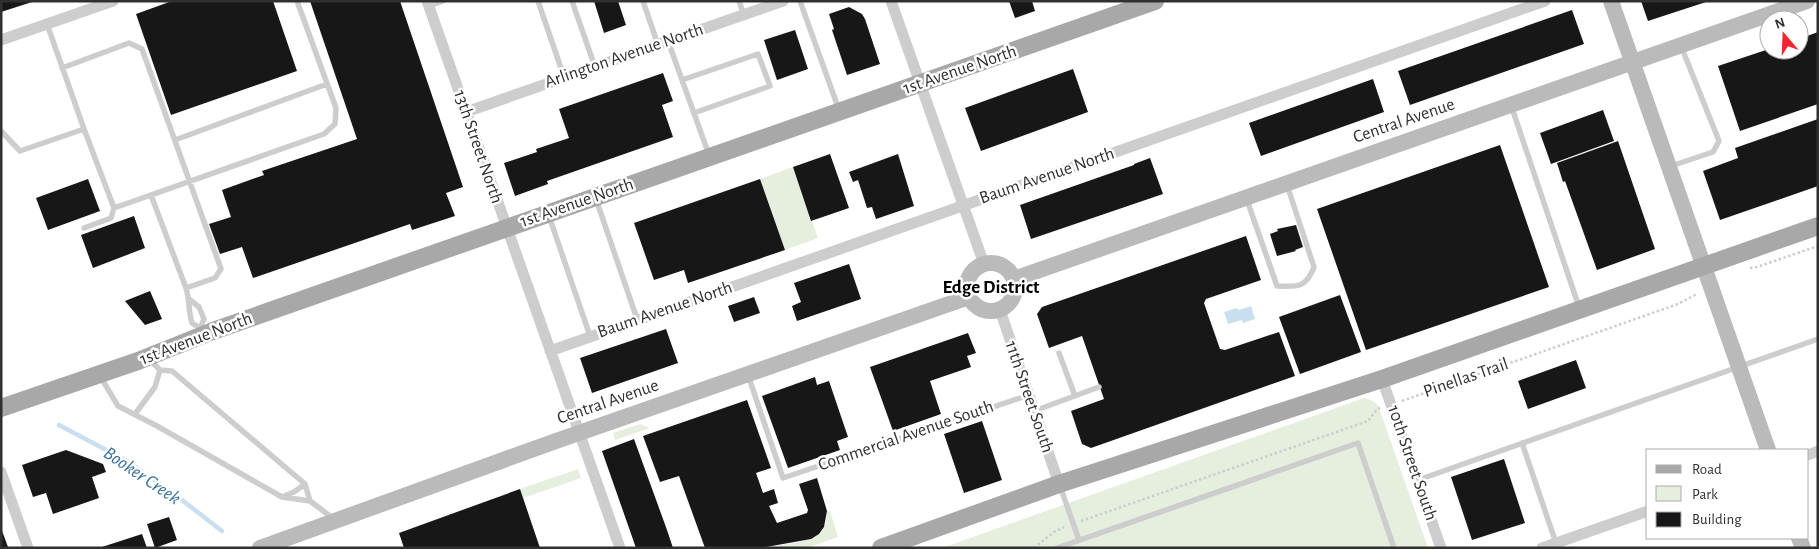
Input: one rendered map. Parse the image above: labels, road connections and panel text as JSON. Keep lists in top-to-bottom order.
{
  "streets": {
    "main road": ["1st Avenue North"],
    "street": [
      "Arlington Avenue North",
      "Central Avenue",
      "13th Street North",
      "Baum Avenue North",
      "11th Street South",
      "10th Street South"
    ],
    "lane": ["Commercial Avenue South"],
    "path": ["Pinellas Trail"]
  },
  "crossings": [
    ["Arlington Avenue North", "13th Street North"],
    ["1st Avenue North", "13th Street North"],
    ["Central Avenue", "13th Street North"],
    ["Central Avenue", "11th Street South"],
    ["Central Avenue", "Commercial Avenue South"],
    ["13th Street North", "Baum Avenue North"],
    ["Pinellas Trail", "10th Street South"],
    ["11th Street South", "Commercial Avenue South"]
  ],
  "districts": ["Edge District"],
  "water": ["Booker Creek"],
  "legend": ["Road", "Park", "Building"],
  "north": "top"
}
